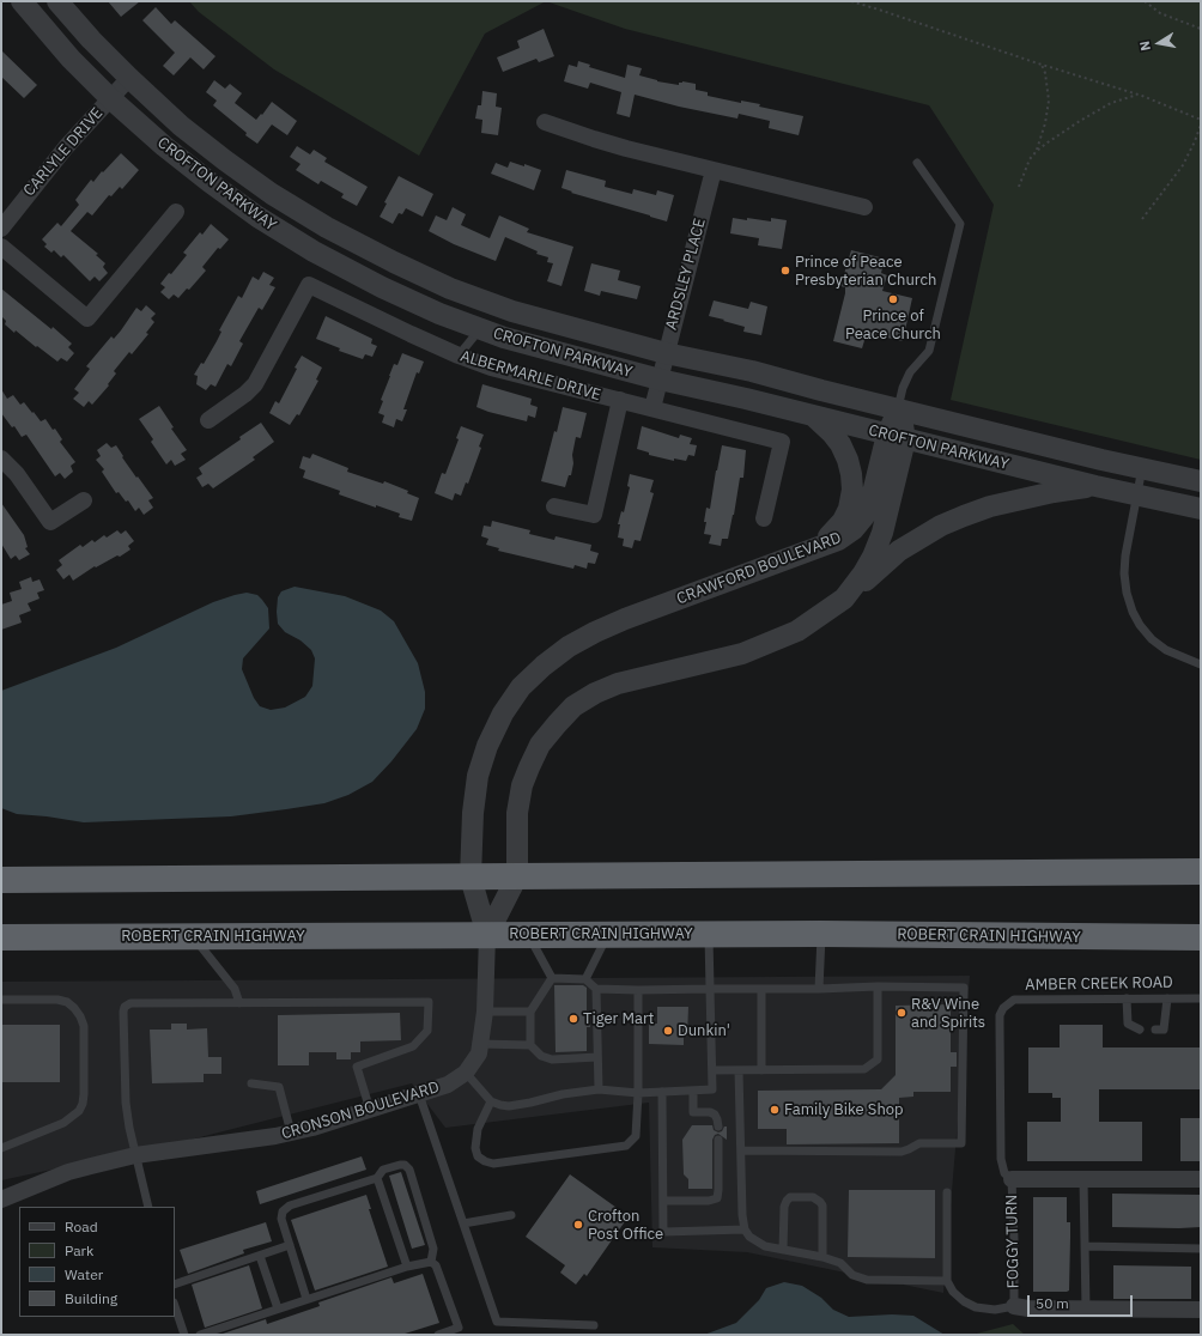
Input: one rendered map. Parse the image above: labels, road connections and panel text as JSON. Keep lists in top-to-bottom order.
{
  "streets": {
    "highway": ["ROBERT CRAIN HIGHWAY"],
    "street": [
      "CARLYLE DRIVE",
      "CROFTON PARKWAY",
      "ARDSLEY PLACE",
      "ALBERMARLE DRIVE",
      "CRAWFORD BOULEVARD",
      "CRONSON BOULEVARD",
      "FOGGY TURN"
    ],
    "lane": ["AMBER CREEK ROAD"]
  },
  "crossings": [
    ["CARLYLE DRIVE", "CROFTON PARKWAY"],
    ["CROFTON PARKWAY", "ARDSLEY PLACE"],
    ["CROFTON PARKWAY", "CRAWFORD BOULEVARD"],
    ["CRAWFORD BOULEVARD", "ROBERT CRAIN HIGHWAY"],
    ["CRAWFORD BOULEVARD", "CRONSON BOULEVARD"],
    ["ROBERT CRAIN HIGHWAY", "CRONSON BOULEVARD"],
    ["AMBER CREEK ROAD", "FOGGY TURN"]
  ],
  "places": [
    "Prince of Peace Presbyterian Church",
    "Prince of Peace Church",
    "R&V Wine and Spirits",
    "Tiger Mart",
    "Dunkin'",
    "Family Bike Shop",
    "Crofton Post Office"
  ],
  "legend": [
    "Road",
    "Park",
    "Water",
    "Building"
  ],
  "scale_bar": "50 m",
  "north": "left"
}
